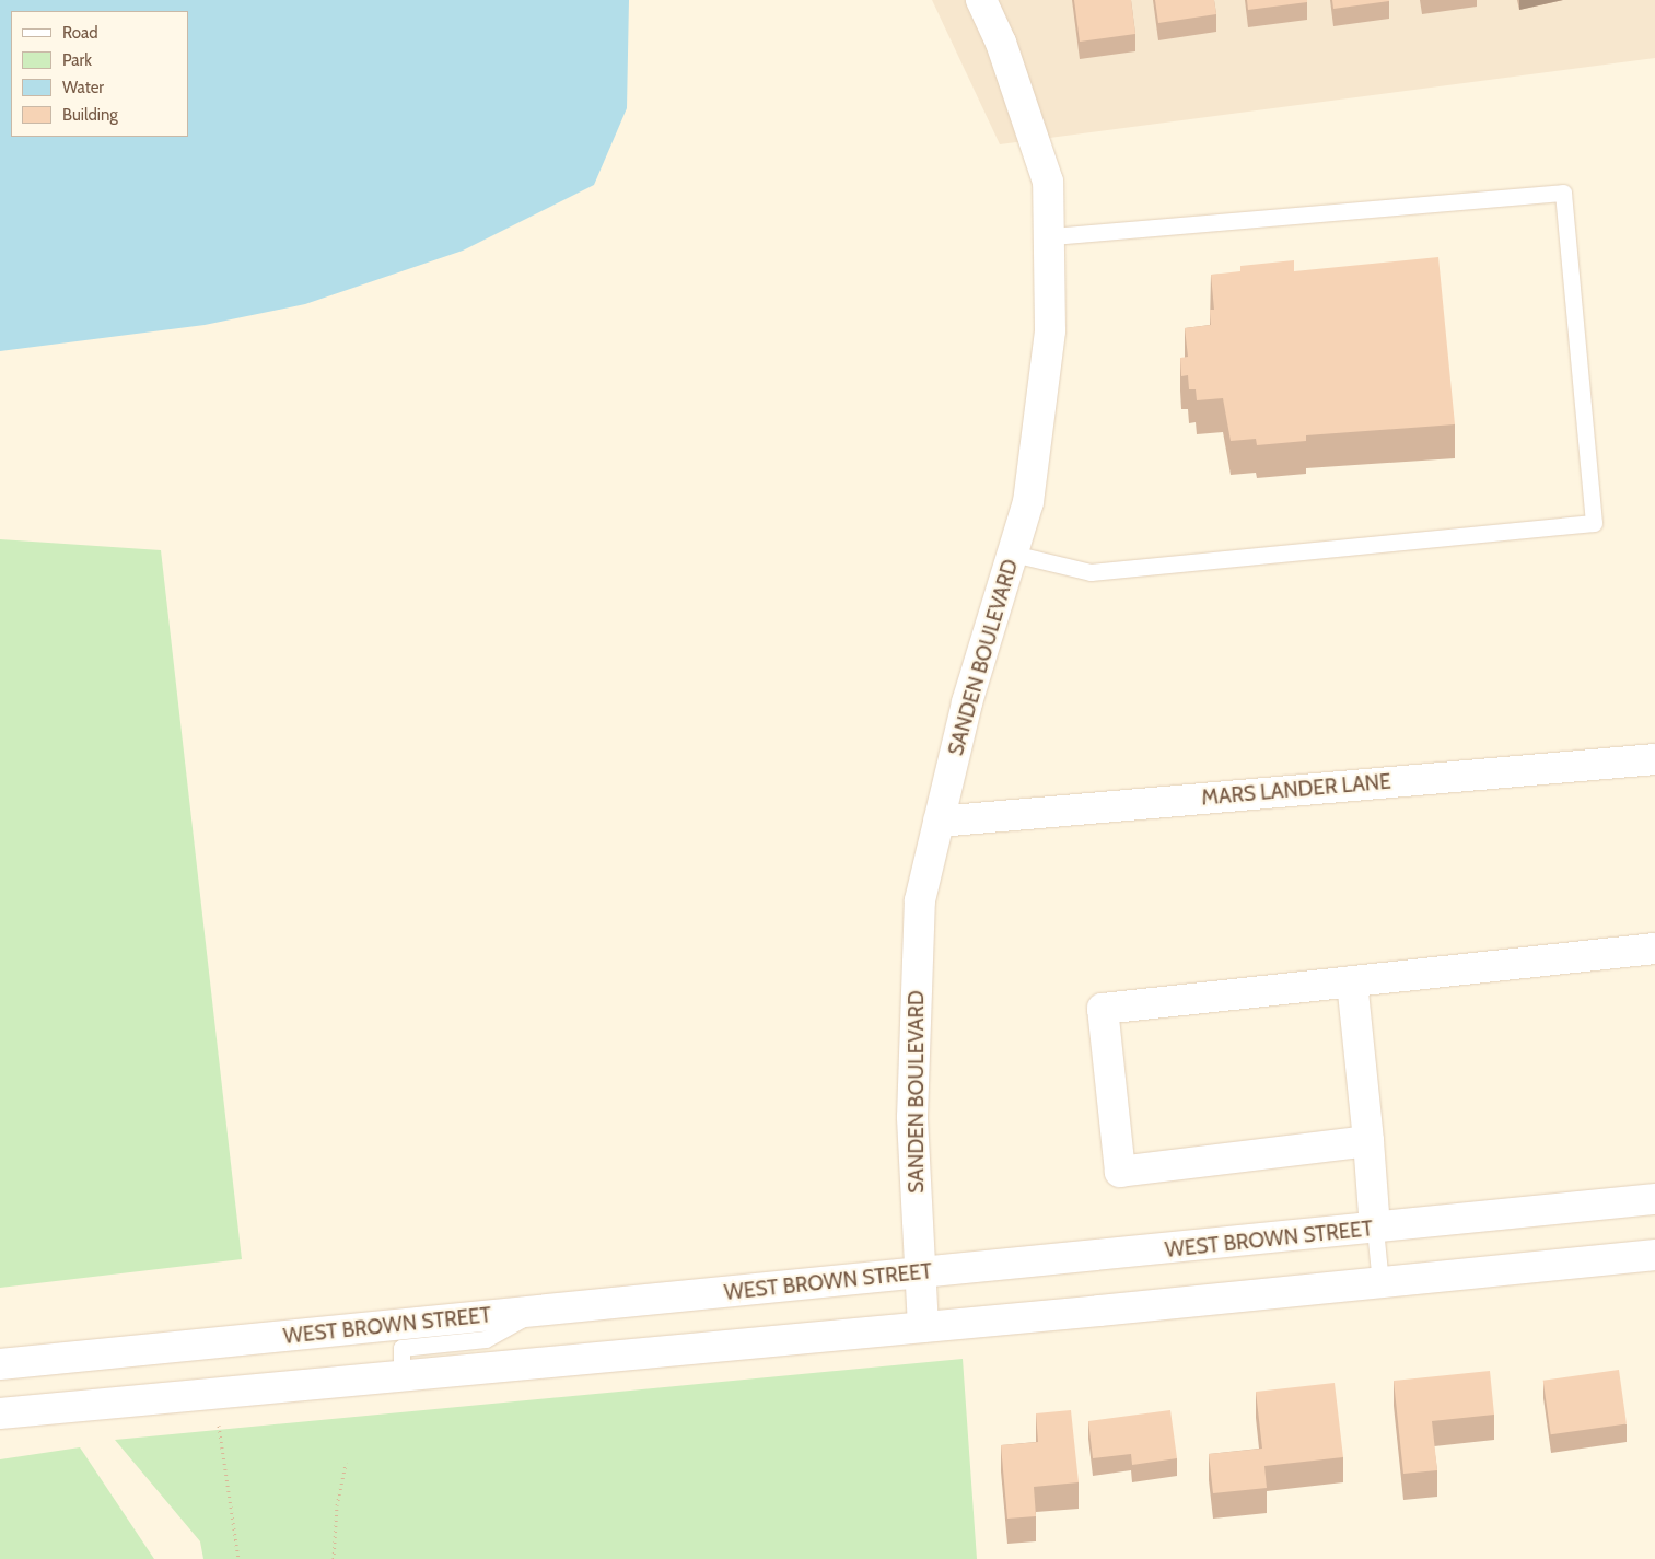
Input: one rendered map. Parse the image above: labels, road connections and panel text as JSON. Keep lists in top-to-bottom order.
{
  "streets": {
    "main road": ["SANDEN BOULEVARD", "MARS LANDER LANE", "WEST BROWN STREET"]
  },
  "crossings": [
    ["SANDEN BOULEVARD", "MARS LANDER LANE"],
    ["SANDEN BOULEVARD", "WEST BROWN STREET"]
  ],
  "legend": [
    "Road",
    "Park",
    "Water",
    "Building"
  ]
}
